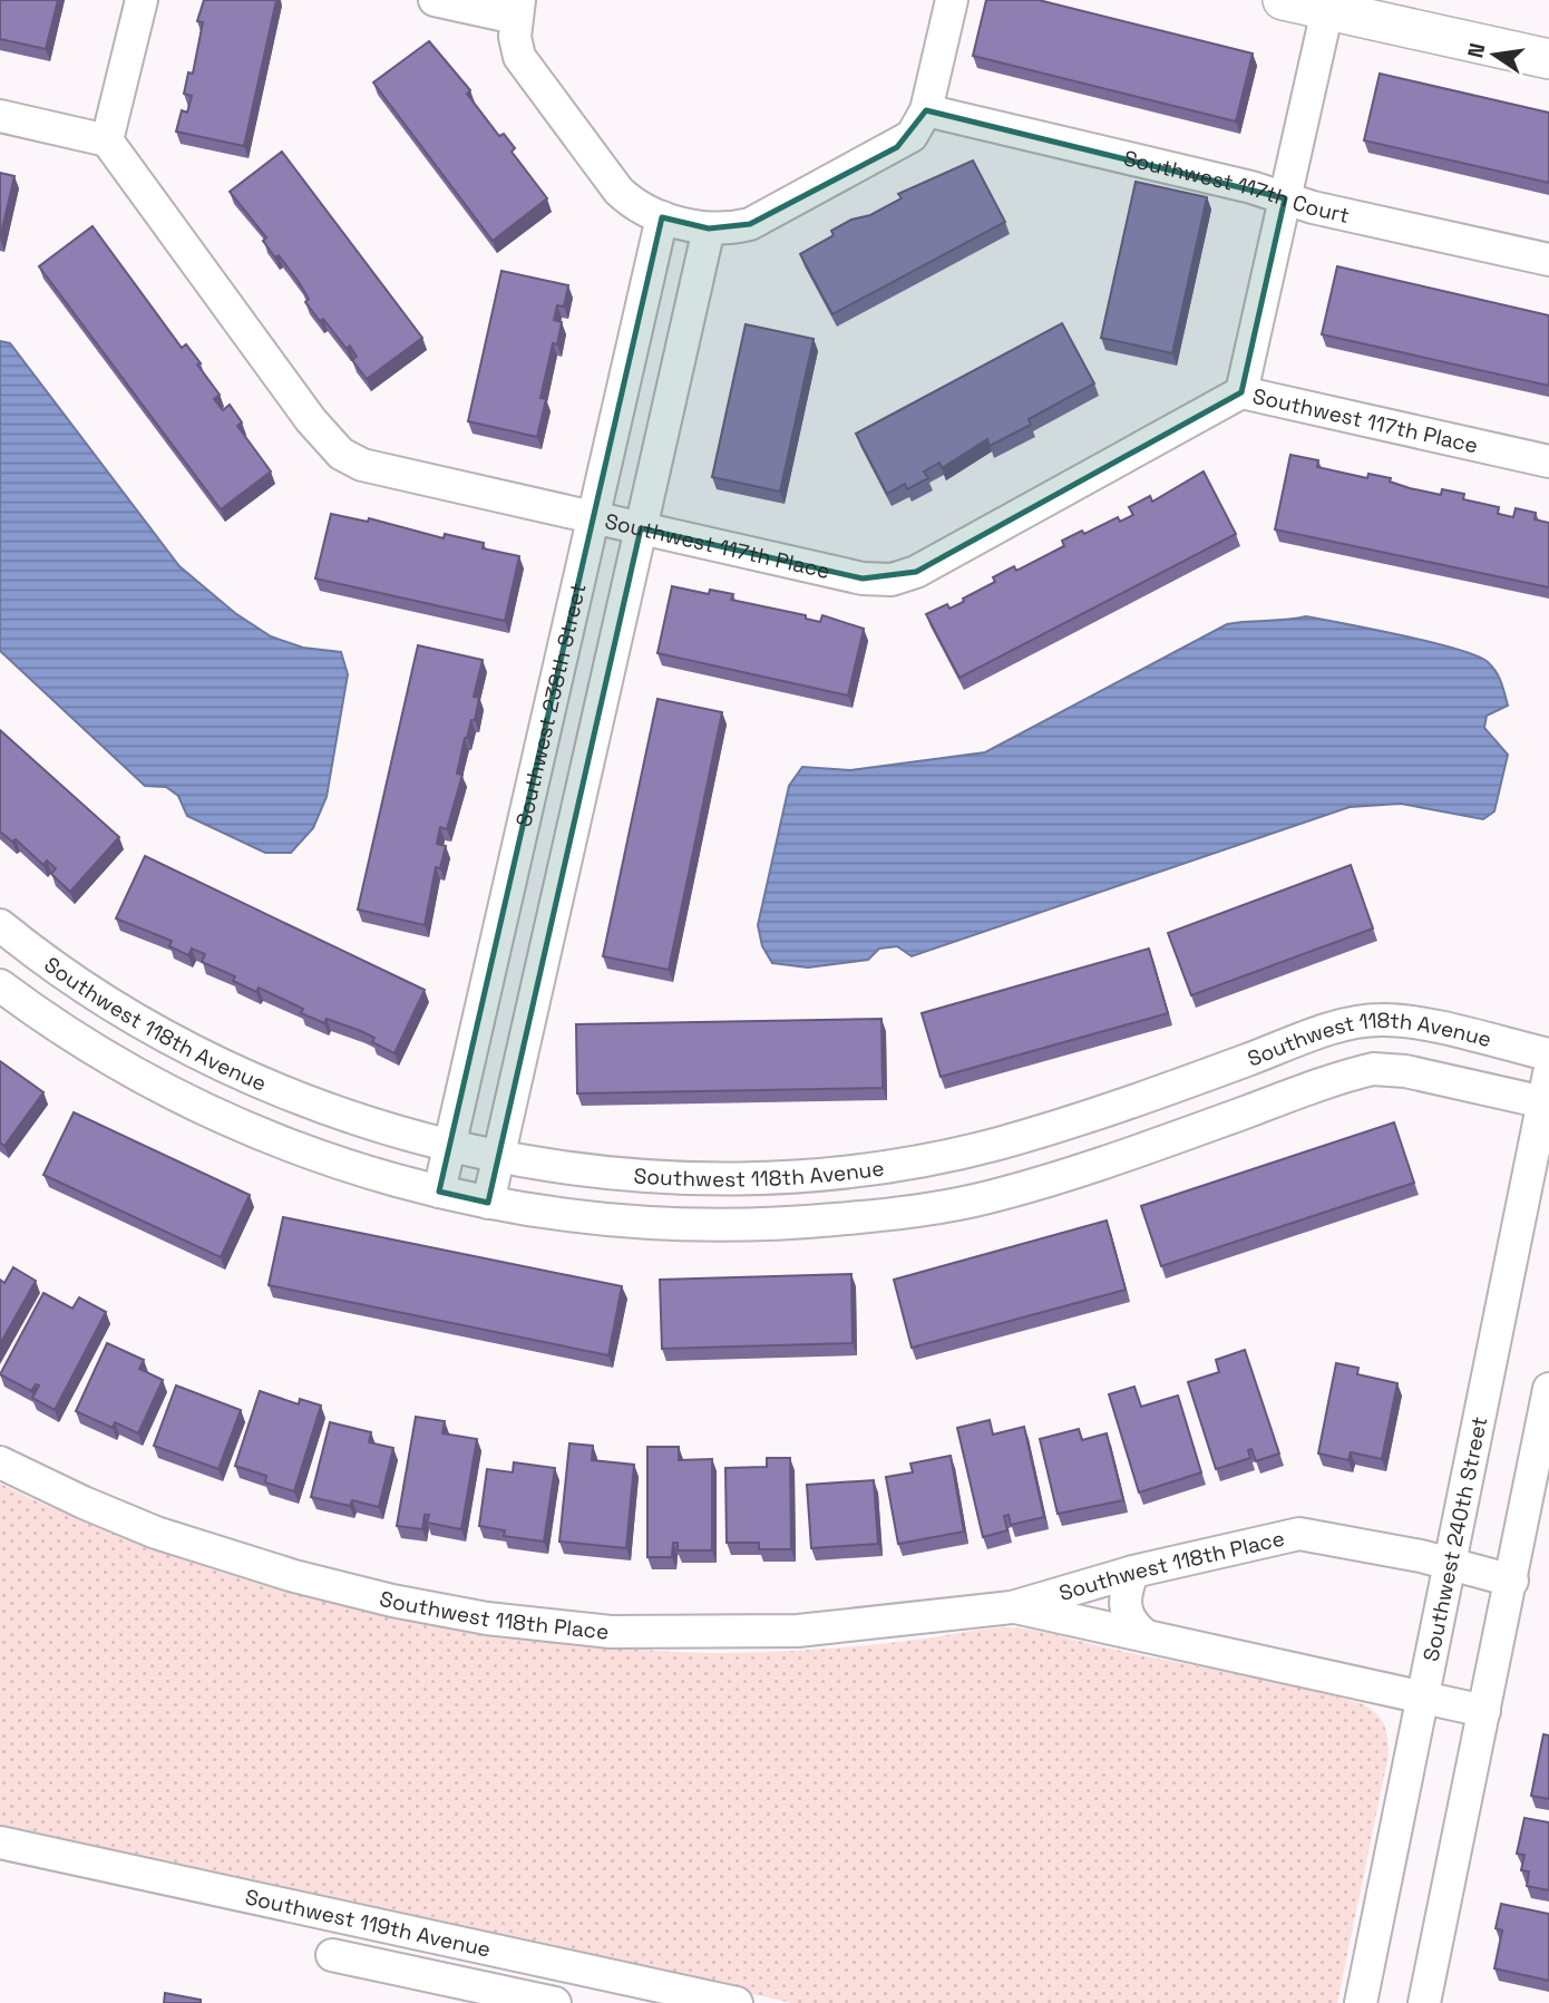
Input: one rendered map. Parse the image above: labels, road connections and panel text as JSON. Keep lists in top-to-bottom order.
{
  "streets": {
    "street": [
      "Southwest 117th Court",
      "Southwest 117th Place",
      "Southwest 238th Street",
      "Southwest 118th Avenue",
      "Southwest 240th Street",
      "Southwest 118th Place",
      "Southwest 119th Avenue"
    ]
  },
  "crossings": [
    ["Southwest 117th Place", "Southwest 238th Street"],
    ["Southwest 238th Street", "Southwest 118th Avenue"],
    ["Southwest 118th Avenue", "Southwest 240th Street"],
    ["Southwest 240th Street", "Southwest 118th Place"]
  ],
  "north": "left"
}
